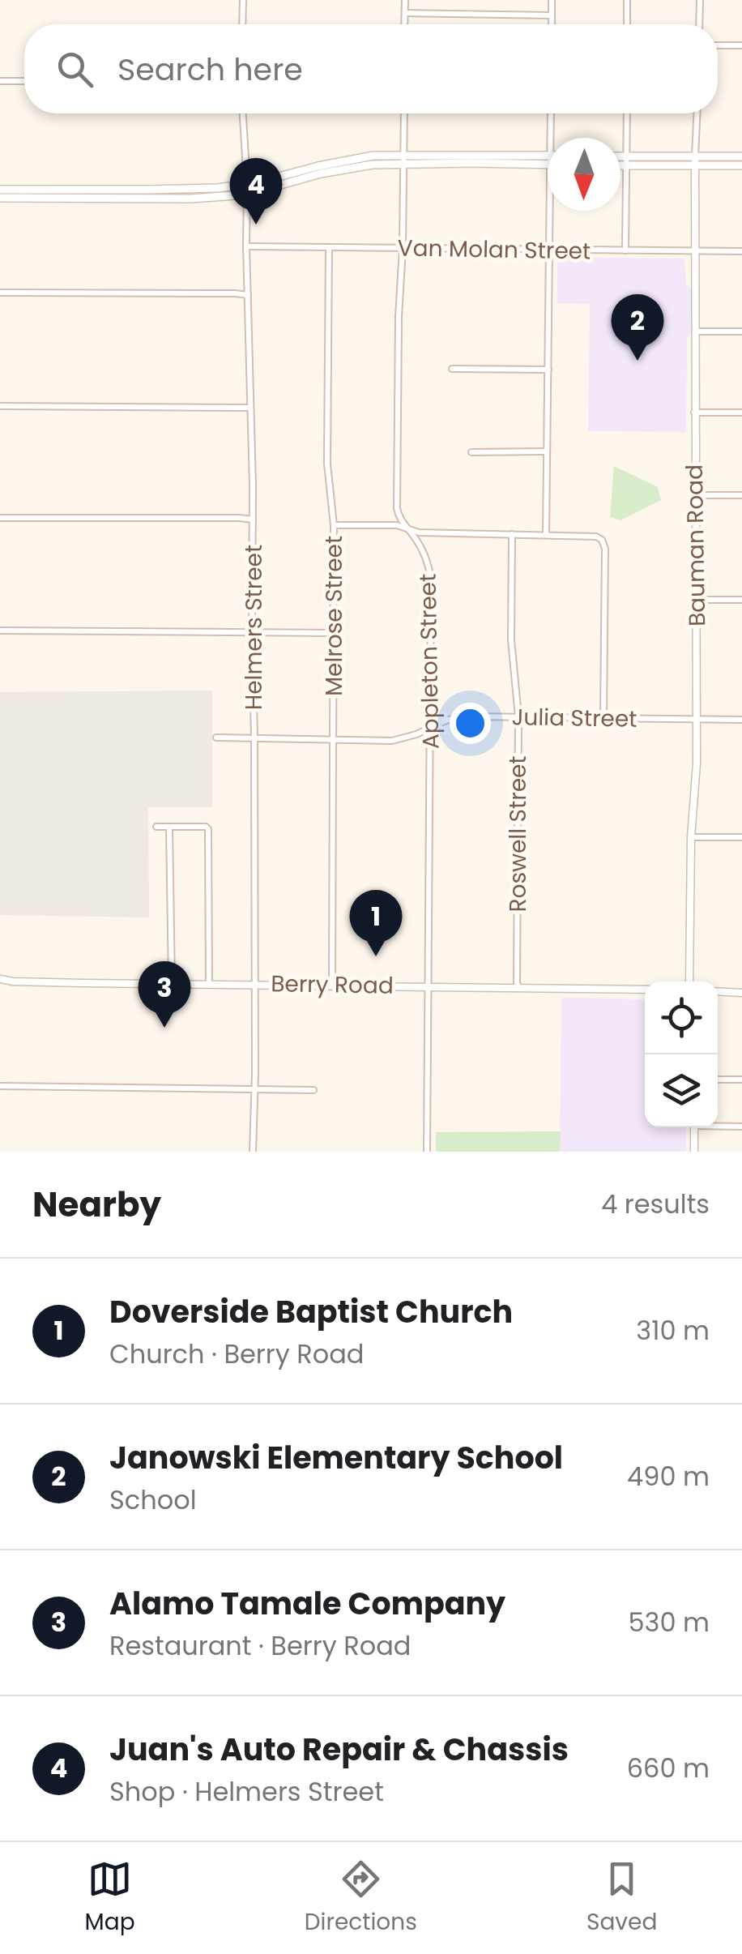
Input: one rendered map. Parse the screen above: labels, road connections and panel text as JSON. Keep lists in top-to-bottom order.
{
  "streets": {
    "street": [
      "Van Molan Street",
      "Bauman Road",
      "Melrose Street",
      "Helmers Street",
      "Appleton Street",
      "Julia Street",
      "Roswell Street",
      "Berry Road"
    ]
  },
  "crossings": [
    ["Van Molan Street", "Bauman Road"],
    ["Van Molan Street", "Melrose Street"],
    ["Van Molan Street", "Helmers Street"],
    ["Bauman Road", "Julia Street"],
    ["Melrose Street", "Julia Street"],
    ["Melrose Street", "Berry Road"],
    ["Helmers Street", "Julia Street"],
    ["Helmers Street", "Berry Road"],
    ["Appleton Street", "Julia Street"],
    ["Appleton Street", "Berry Road"],
    ["Julia Street", "Roswell Street"],
    ["Roswell Street", "Berry Road"]
  ],
  "north": "bottom",
  "page": {
    "search": "Search here",
    "pins": [
      "4",
      "2",
      "1",
      "3"
    ],
    "heading": ["Nearby", "4 results"],
    "list": [
      {
        "mark": "1",
        "name": "Doverside Baptist Church",
        "note": "Church · Berry Road",
        "value": "310 m"
      },
      {
        "mark": "2",
        "name": "Janowski Elementary School",
        "note": "School",
        "value": "490 m"
      },
      {
        "mark": "3",
        "name": "Alamo Tamale Company",
        "note": "Restaurant · Berry Road",
        "value": "530 m"
      },
      {
        "mark": "4",
        "name": "Juan's Auto Repair & Chassis",
        "note": "Shop · Helmers Street",
        "value": "660 m"
      }
    ],
    "nav": ["Map", "Directions", "Saved"]
  }
}
